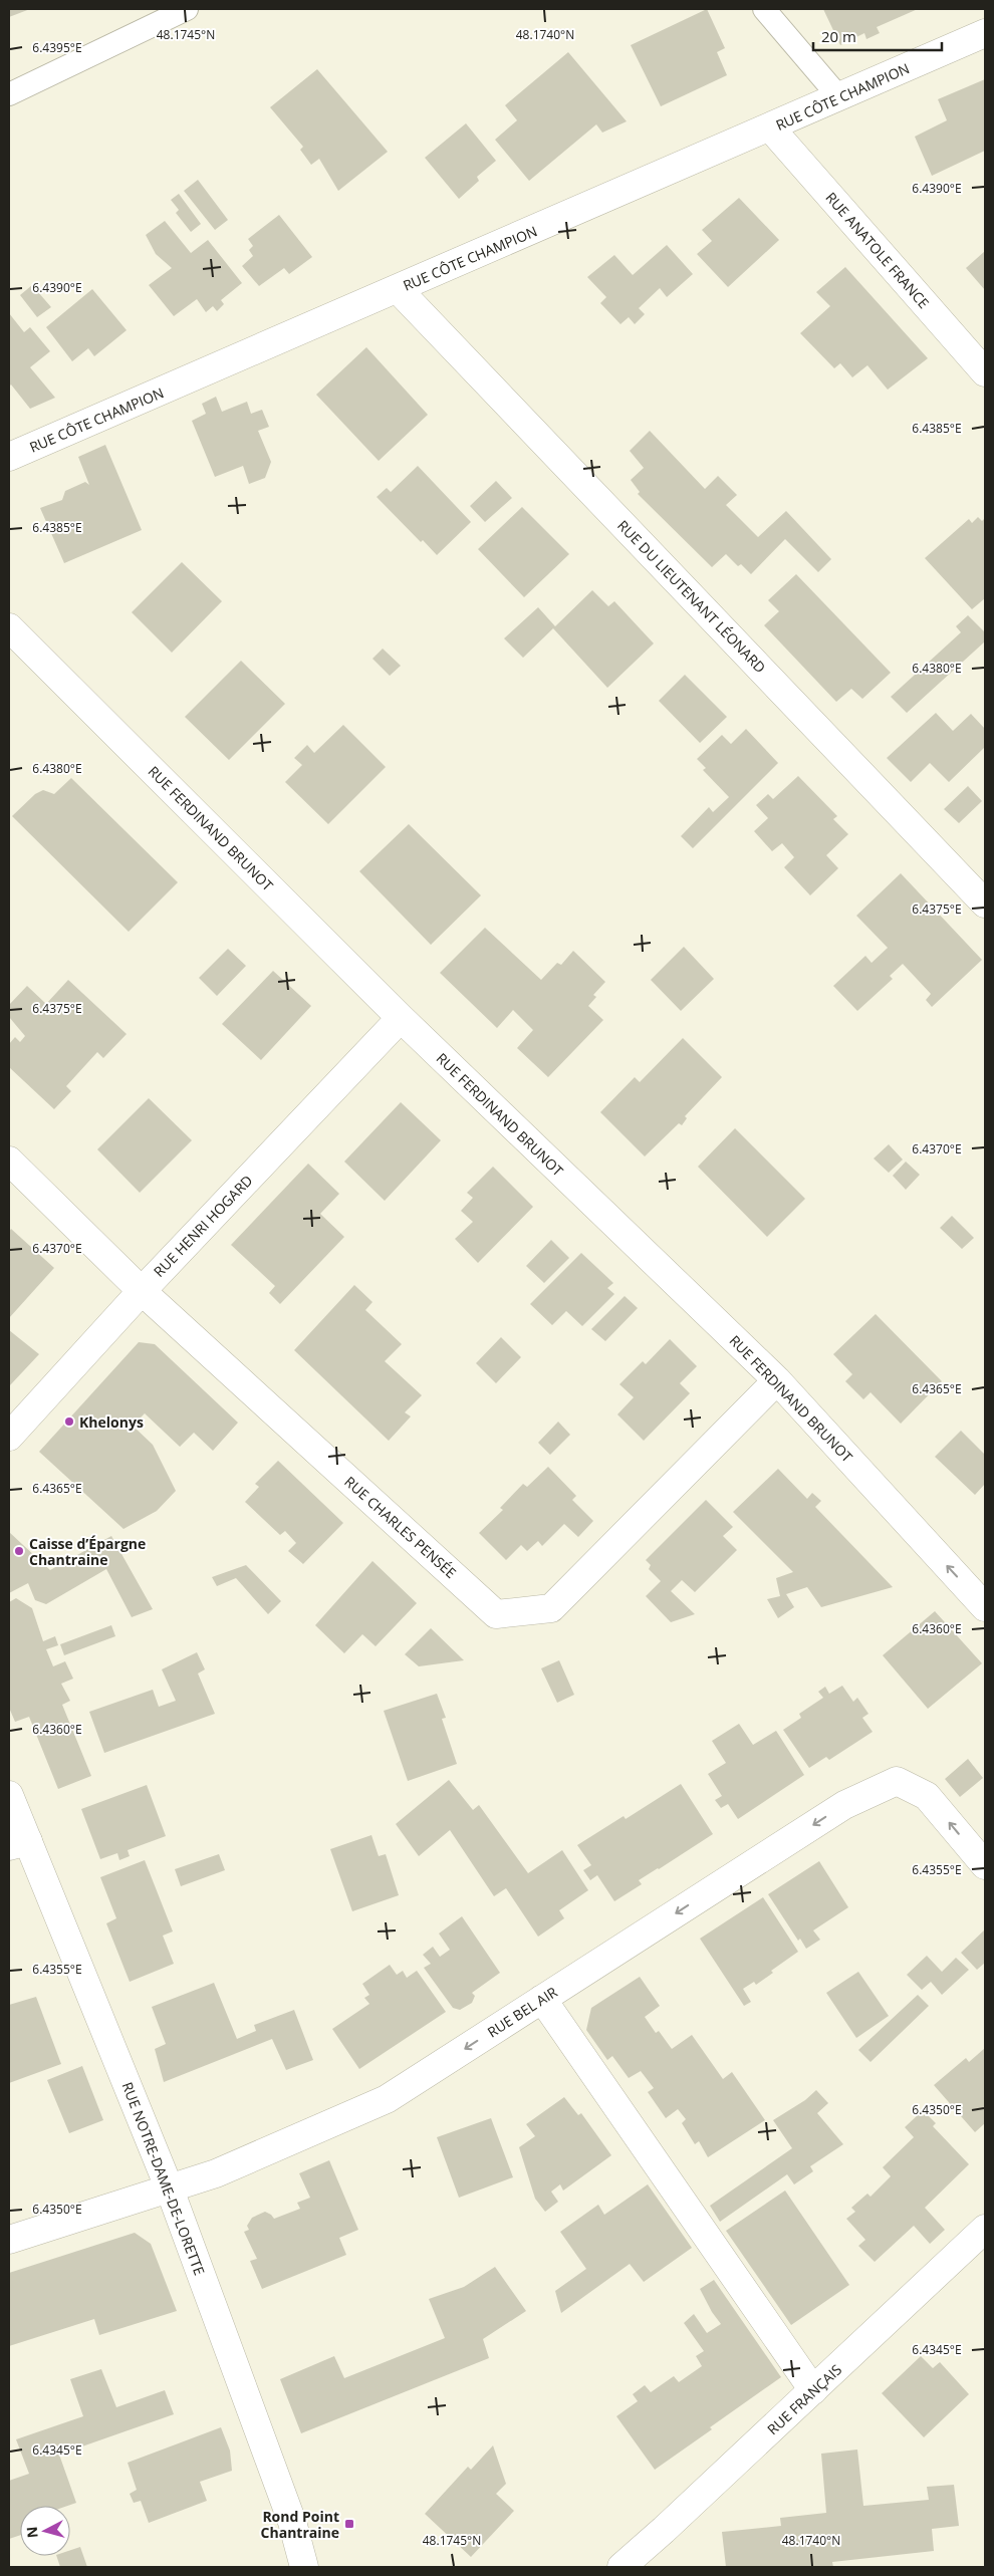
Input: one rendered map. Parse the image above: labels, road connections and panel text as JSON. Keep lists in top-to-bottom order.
{
  "streets": {
    "street": [
      "RUE CÔTE CHAMPION",
      "RUE ANATOLE FRANCE",
      "RUE DU LIEUTENANT LÉONARD",
      "RUE FERDINAND BRUNOT",
      "RUE HENRI HOGARD",
      "RUE CHARLES PENSÉE",
      "RUE BEL AIR",
      "RUE NOTRE-DAME-DE-LORETTE",
      "RUE FRANÇAIS"
    ]
  },
  "crossings": [
    ["RUE CÔTE CHAMPION", "RUE ANATOLE FRANCE"],
    ["RUE CÔTE CHAMPION", "RUE DU LIEUTENANT LÉONARD"],
    ["RUE FERDINAND BRUNOT", "RUE HENRI HOGARD"],
    ["RUE FERDINAND BRUNOT", "RUE CHARLES PENSÉE"],
    ["RUE HENRI HOGARD", "RUE CHARLES PENSÉE"],
    ["RUE BEL AIR", "RUE NOTRE-DAME-DE-LORETTE"]
  ],
  "one_way": ["RUE BEL AIR"],
  "places": {
    "other": ["Khelonys", "Caisse d’Épargne Chantraine"],
    "transit": ["Rond Point Chantraine"]
  },
  "scale_bar": "20 m",
  "north": "left",
  "coordinates": [
    "48.1745°N",
    "48.1740°N",
    "6.4395°E",
    "6.4390°E",
    "6.4385°E",
    "6.4380°E",
    "6.4375°E",
    "6.4370°E",
    "6.4365°E",
    "6.4360°E",
    "6.4355°E",
    "6.4350°E",
    "6.4345°E"
  ]
}
